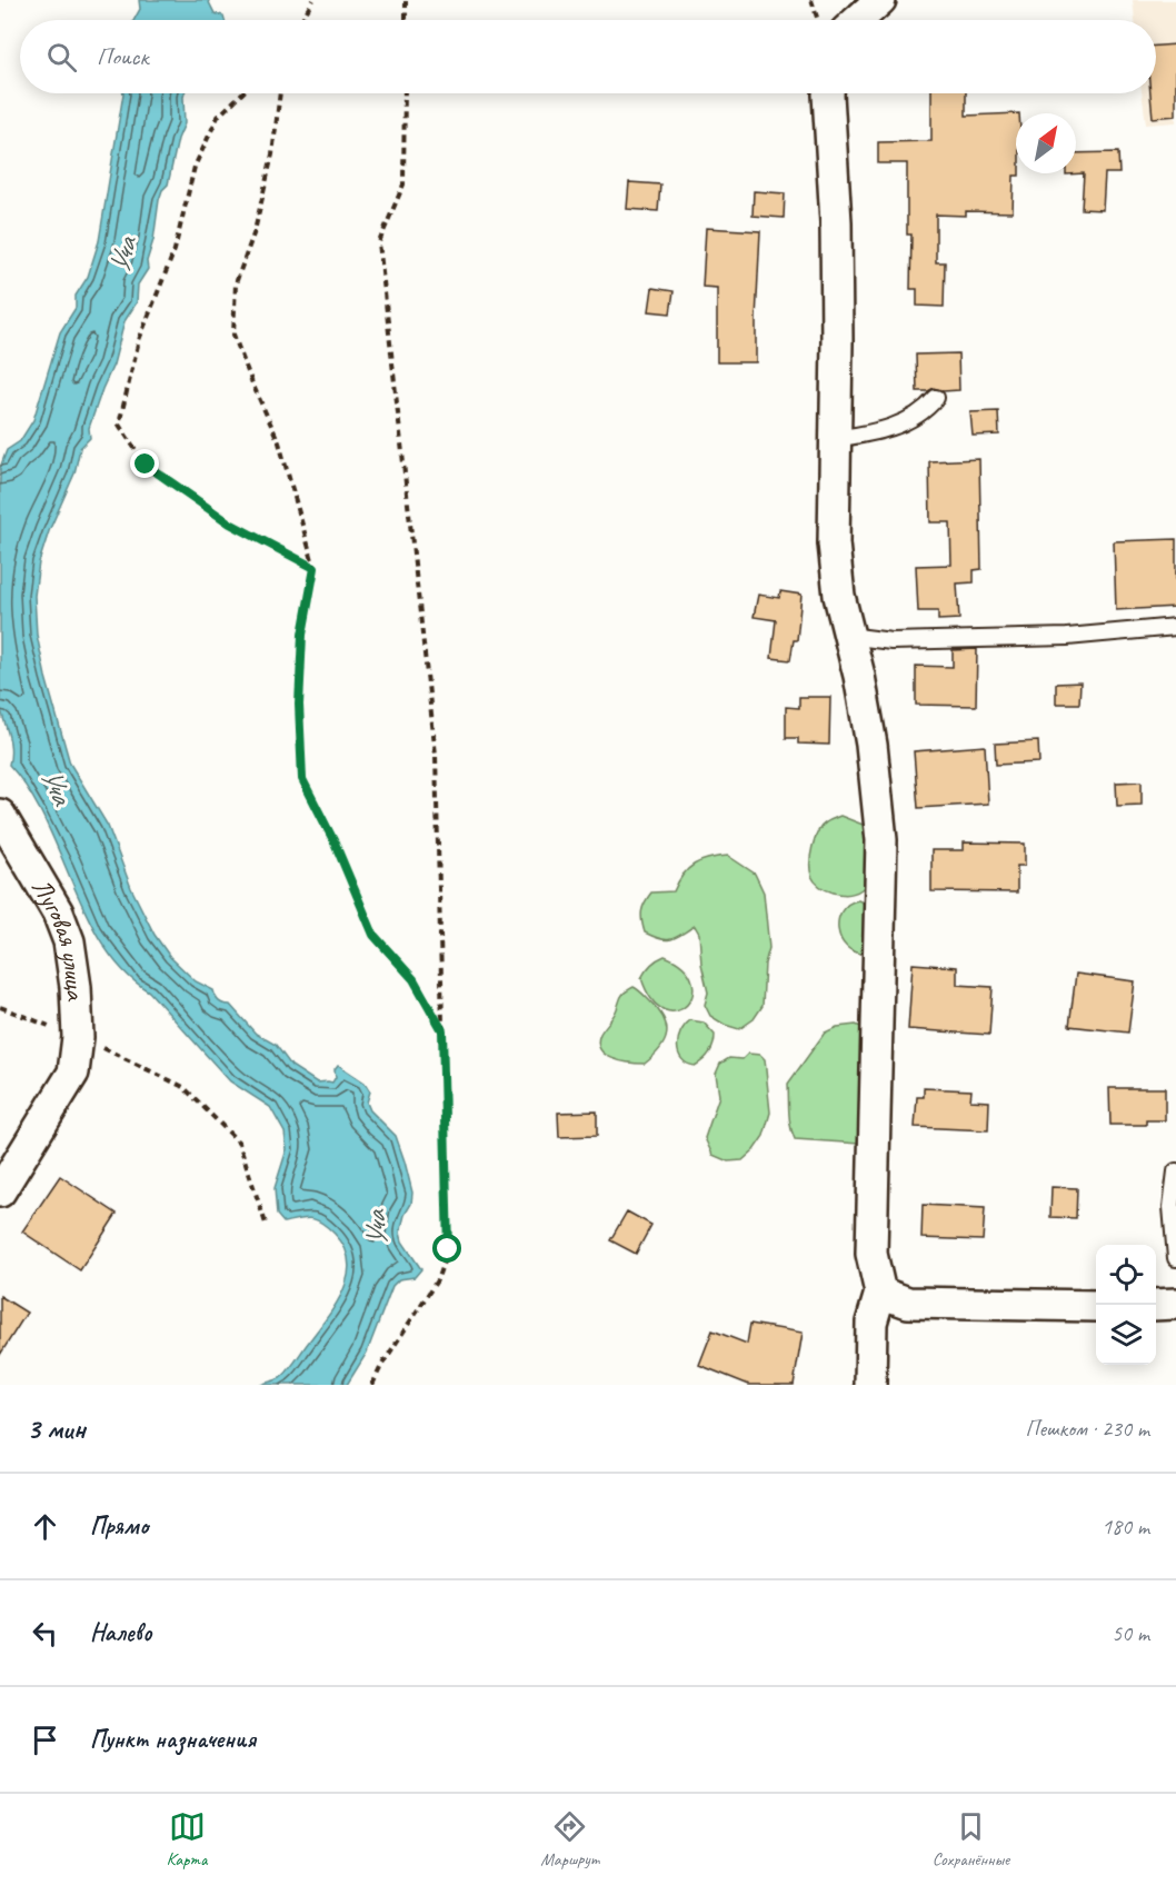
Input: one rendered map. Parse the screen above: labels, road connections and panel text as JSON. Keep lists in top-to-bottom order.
{
  "streets": {
    "street": ["Луговая улица"]
  },
  "water": ["Уча"],
  "north": "top right",
  "page": {
    "search": "Поиск",
    "heading": ["3 мин", "Пешком · 230 m"],
    "list": [
      ["Прямо", "180 m"],
      ["Налево", "50 m"],
      "Пункт назначения"
    ],
    "nav": ["Карта", "Маршрут", "Сохранённые"]
  }
}
